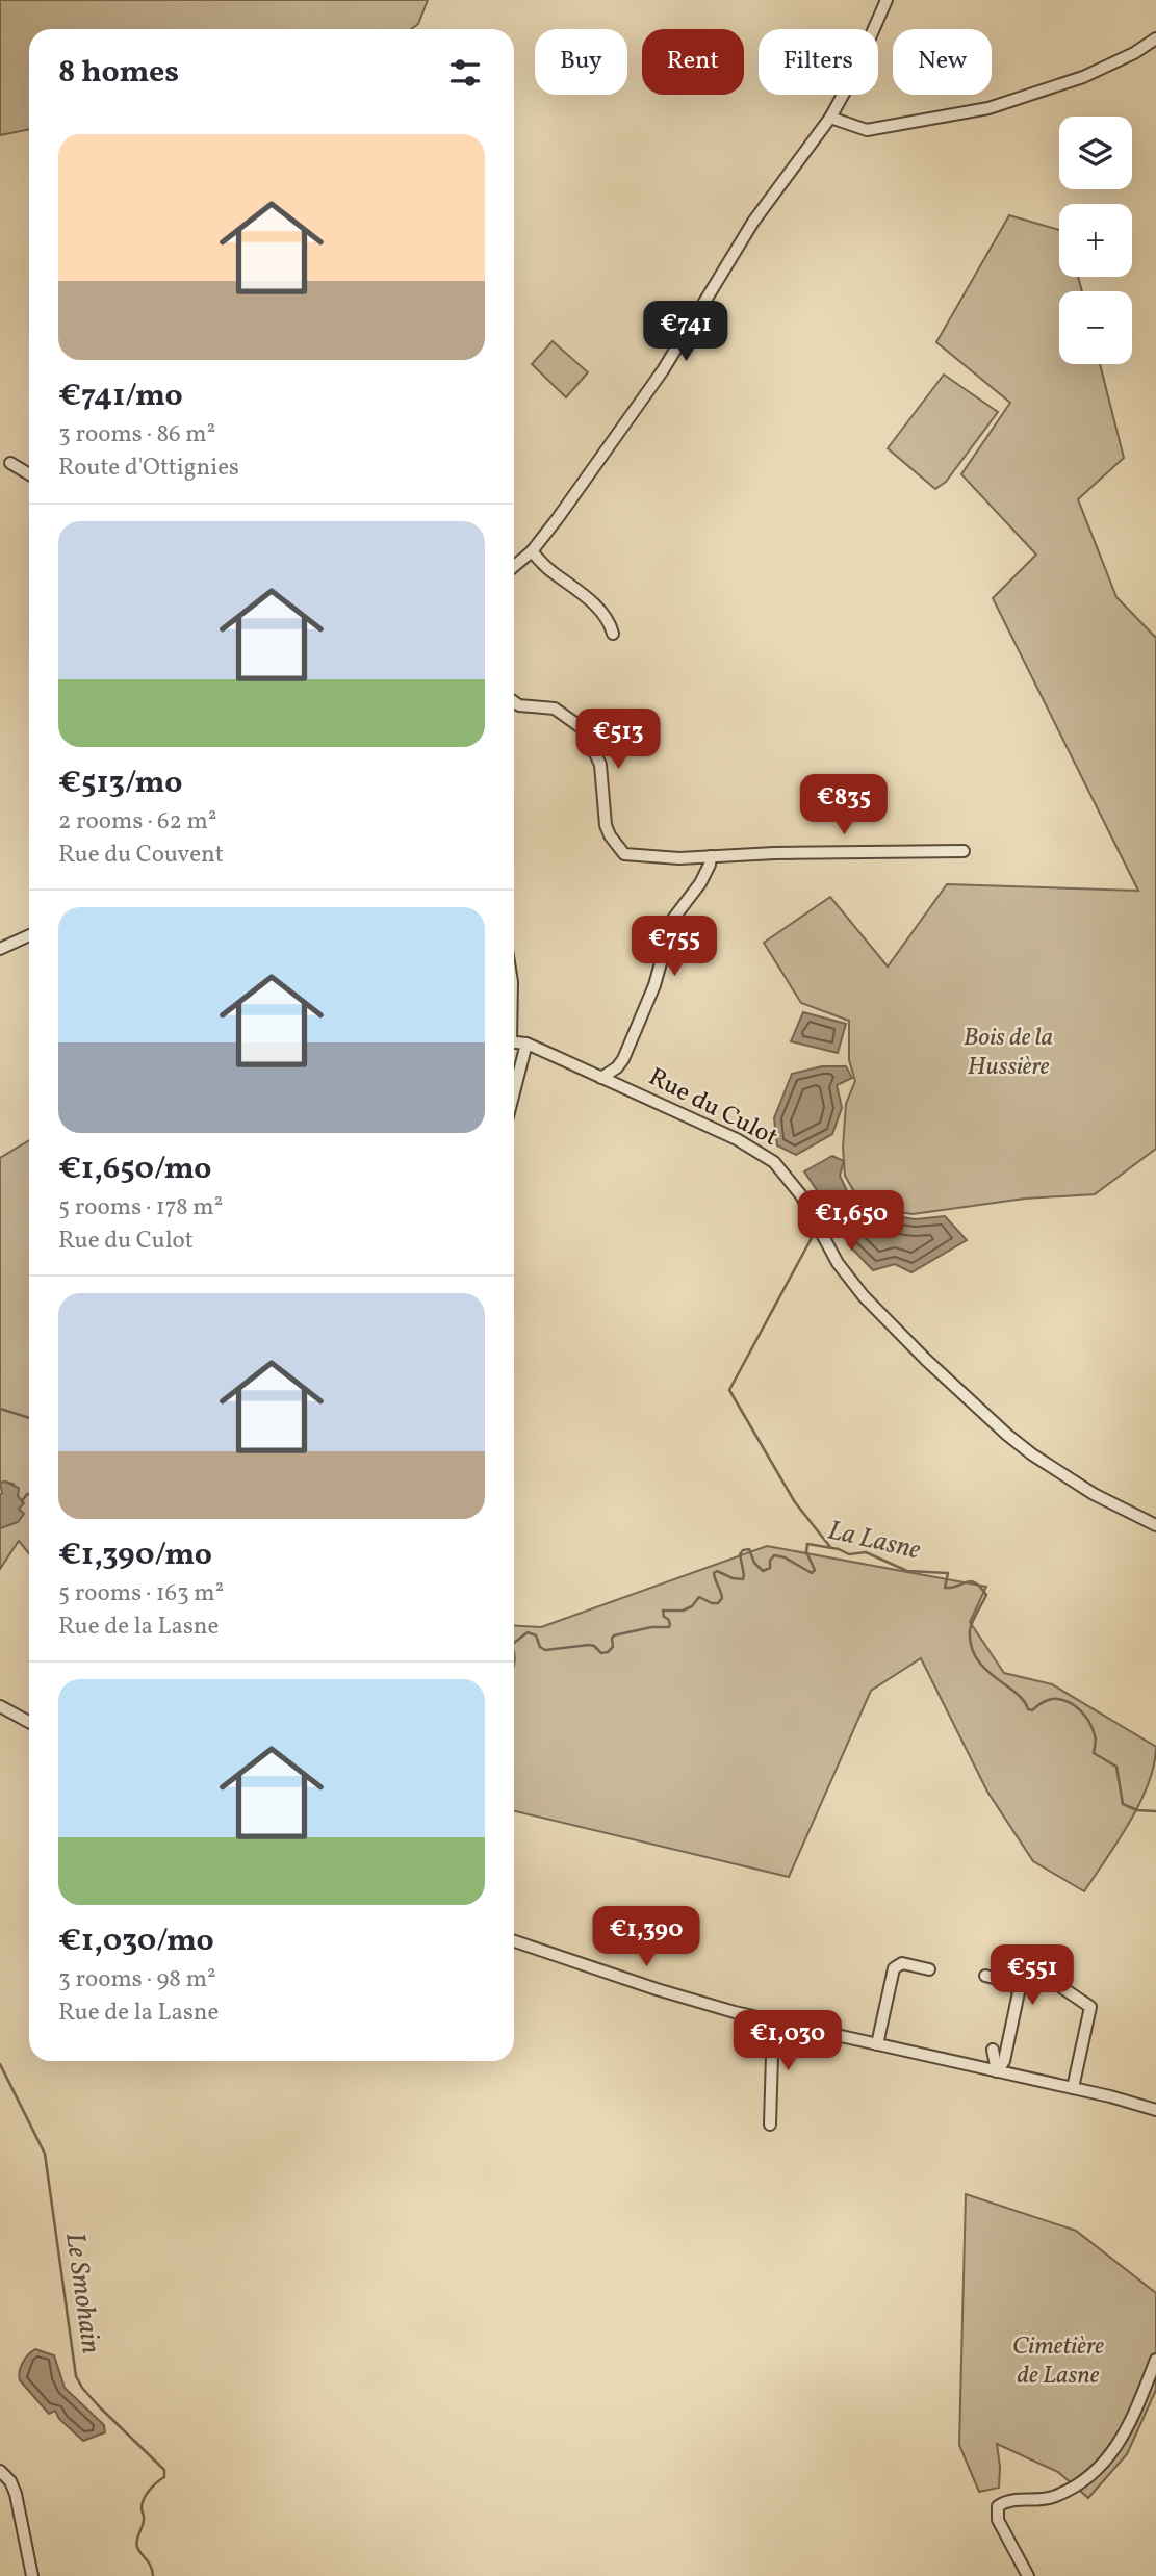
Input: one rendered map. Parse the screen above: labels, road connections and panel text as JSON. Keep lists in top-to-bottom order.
{
  "streets": {
    "street": ["Rue du Culot"]
  },
  "water": ["La Lasne", "Le Smohain"],
  "parks": ["Bois de la Hussière", "Cimetière de Lasne"],
  "page": {
    "chip": [
      "Buy",
      "Rent",
      "Filters",
      "New"
    ],
    "heading": "8 homes",
    "map_buttons": ["+", "−"],
    "list": [
      {
        "name": "€741/mo",
        "note": "3 rooms · 86 m² · Route d'Ottignies"
      },
      {
        "name": "€513/mo",
        "note": "2 rooms · 62 m² · Rue du Couvent"
      },
      {
        "name": "€1,650/mo",
        "note": "5 rooms · 178 m² · Rue du Culot"
      },
      {
        "name": "€1,390/mo",
        "note": "5 rooms · 163 m² · Rue de la Lasne"
      },
      {
        "name": "€1,030/mo",
        "note": "3 rooms · 98 m² · Rue de la Lasne"
      }
    ],
    "price": [
      "€741",
      "€513",
      "€835",
      "€755",
      "€1,650",
      "€1,390",
      "€551",
      "€1,030"
    ]
  }
}
